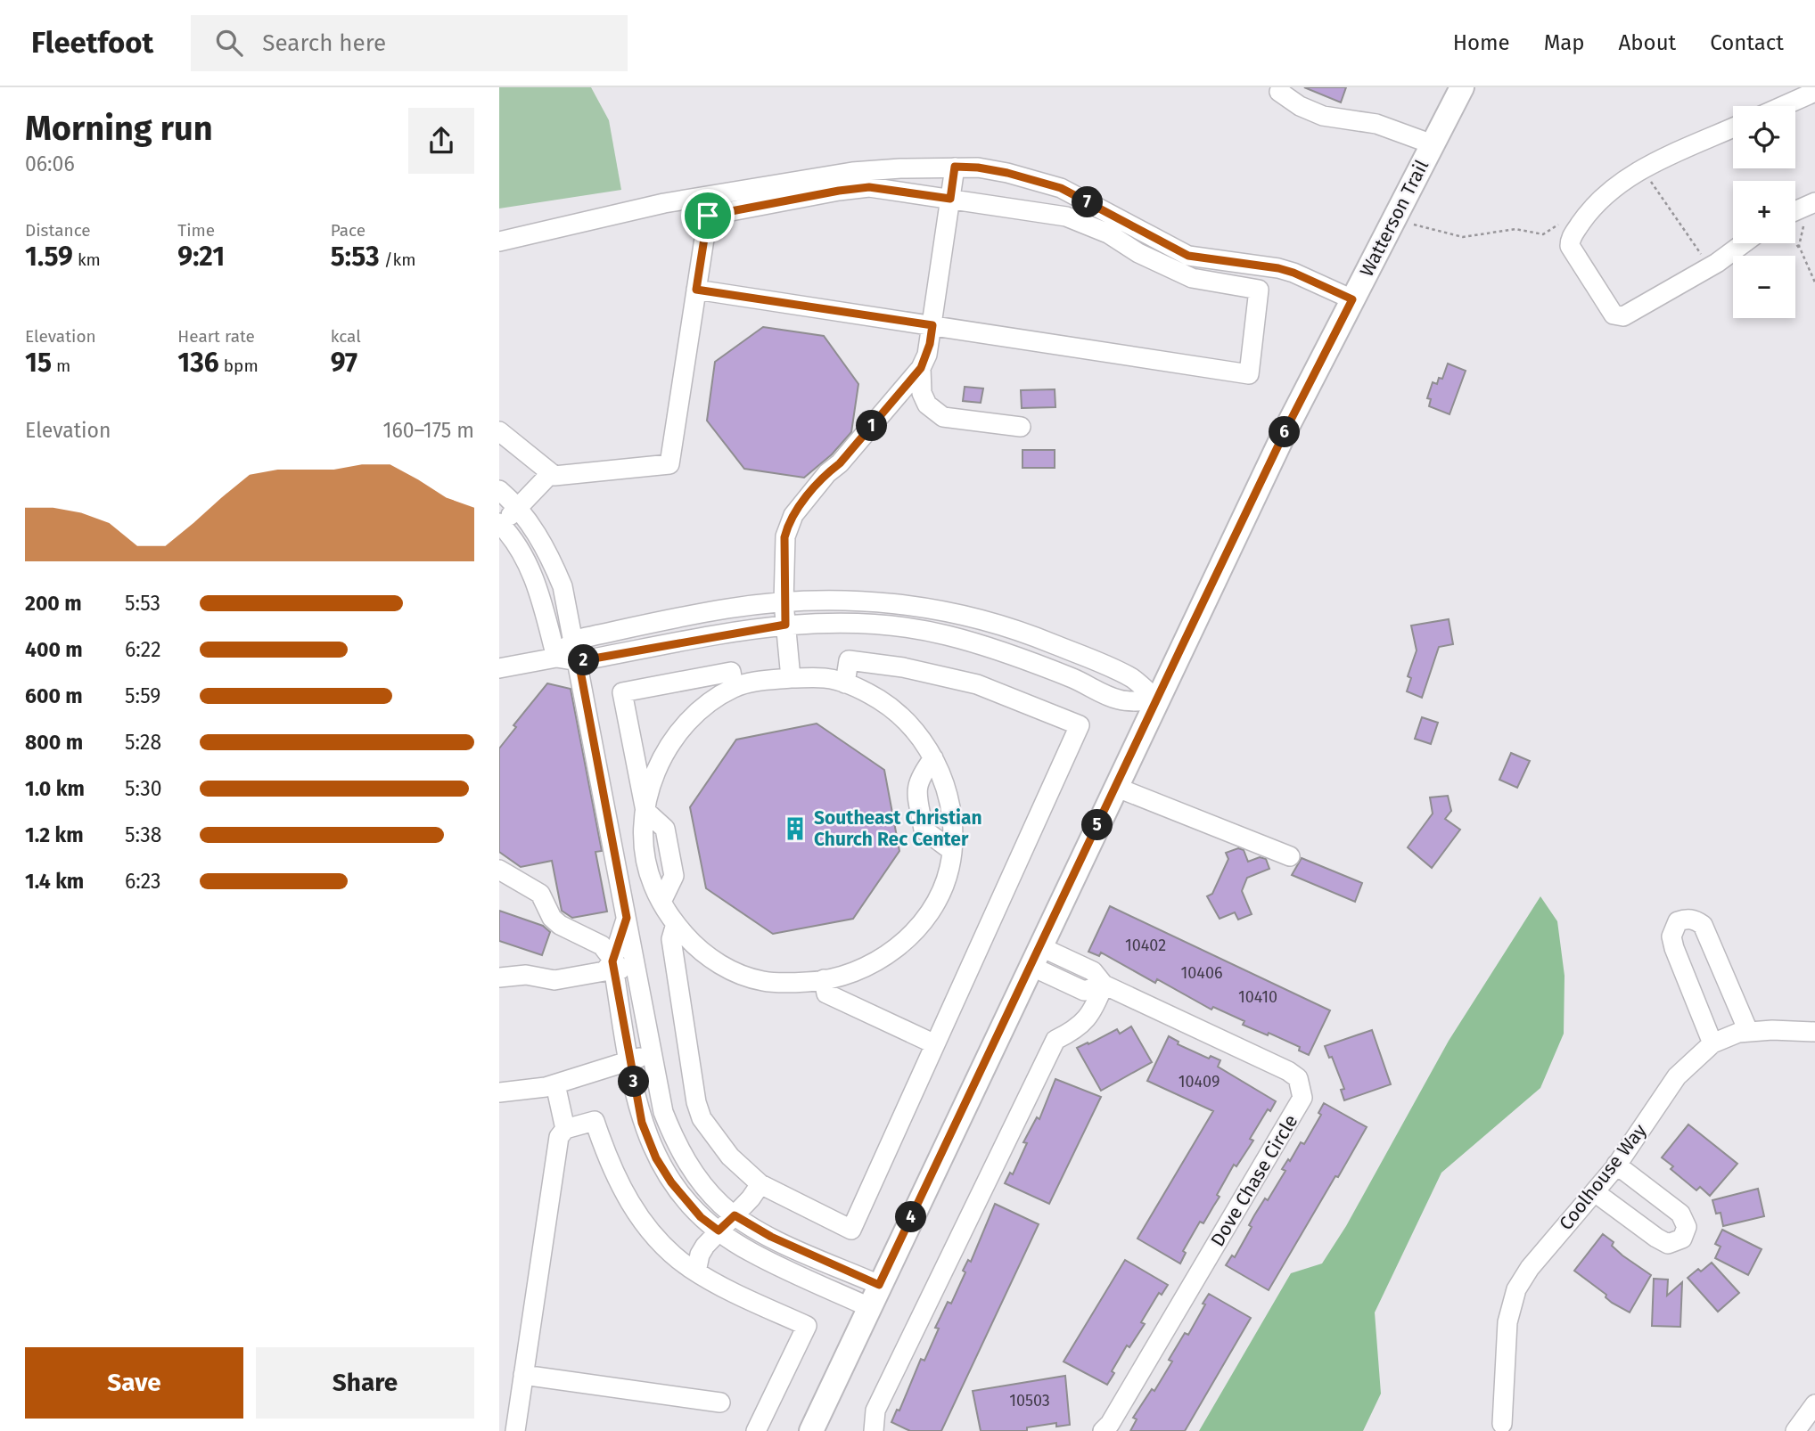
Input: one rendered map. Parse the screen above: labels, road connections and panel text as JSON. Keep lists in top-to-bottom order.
{
  "streets": {
    "main road": ["Watterson Trail"],
    "street": ["Coolhouse Way", "Dove Chase Circle"]
  },
  "crossings": [
    ["Watterson Trail", "Dove Chase Circle"]
  ],
  "places": {
    "building": ["Southeast Christian Church Rec Center"]
  },
  "house_numbers": [
    "10402",
    "10406",
    "10410",
    "10409",
    "10503"
  ],
  "page": {
    "header": "Fleetfoot",
    "search": "Search here",
    "nav": [
      "Home",
      "Map",
      "About",
      "Contact"
    ],
    "heading": ["Morning run", "06:06"],
    "map_buttons": ["+", "−"],
    "pins": [
      "7",
      "1",
      "6",
      "2",
      "5",
      "3",
      "4"
    ],
    "stats": [
      ["Distance", "1.59 km"],
      ["Time", "9:21"],
      ["Pace", "5:53 /km"],
      ["Elevation", "15 m"],
      ["Heart rate", "136 bpm"],
      ["kcal", "97"]
    ],
    "chart": ["Elevation", "160–175 m"],
    "list": [
      {
        "name": "200 m",
        "note": "5:53"
      },
      {
        "name": "400 m",
        "note": "6:22"
      },
      {
        "name": "600 m",
        "note": "5:59"
      },
      {
        "name": "800 m",
        "note": "5:28"
      },
      {
        "name": "1.0 km",
        "note": "5:30"
      },
      {
        "name": "1.2 km",
        "note": "5:38"
      },
      {
        "name": "1.4 km",
        "note": "6:23"
      }
    ],
    "buttons": ["Save", "Share"]
  }
}
